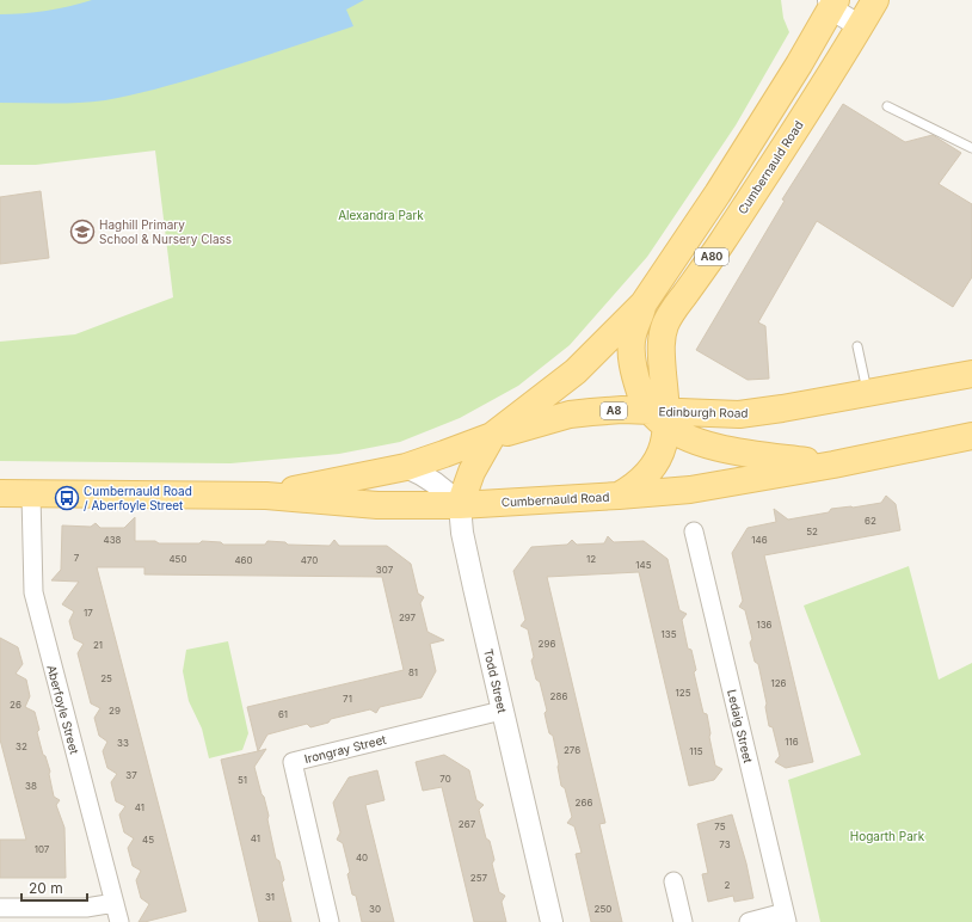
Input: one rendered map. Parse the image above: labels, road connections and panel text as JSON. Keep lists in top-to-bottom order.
{
  "streets": {
    "main road": [
      "Cumbernauld Road",
      "A80",
      "A8",
      "Edinburgh Road"
    ],
    "street": [
      "Todd Street",
      "Aberfoyle Street",
      "Ledaig Street",
      "Irongray Street"
    ]
  },
  "crossings": [
    ["Cumbernauld Road", "A80"],
    ["Cumbernauld Road", "A8"],
    ["Cumbernauld Road", "Edinburgh Road"],
    ["Cumbernauld Road", "Todd Street"],
    ["Cumbernauld Road", "Aberfoyle Street"],
    ["A80", "A8"],
    ["A80", "Edinburgh Road"],
    ["A8", "Edinburgh Road"],
    ["Todd Street", "Irongray Street"]
  ],
  "parks": ["Alexandra Park", "Hogarth Park"],
  "places": {
    "school or university": ["Haghill Primary School & Nursery Class"],
    "bus stop": ["Cumbernauld Road / Aberfoyle Street"]
  },
  "house_numbers": [
    "62",
    "52",
    "438",
    "146",
    "7",
    "450",
    "12",
    "460",
    "470",
    "145",
    "307",
    "17",
    "297",
    "136",
    "135",
    "296",
    "21",
    "81",
    "25",
    "126",
    "125",
    "286",
    "71",
    "26",
    "29",
    "61",
    "116",
    "33",
    "32",
    "276",
    "115",
    "37",
    "70",
    "51",
    "38",
    "266",
    "41",
    "267",
    "75",
    "41",
    "45",
    "73",
    "107",
    "40",
    "257",
    "2",
    "31",
    "30",
    "250"
  ],
  "scale_bar": "20 m"
}
